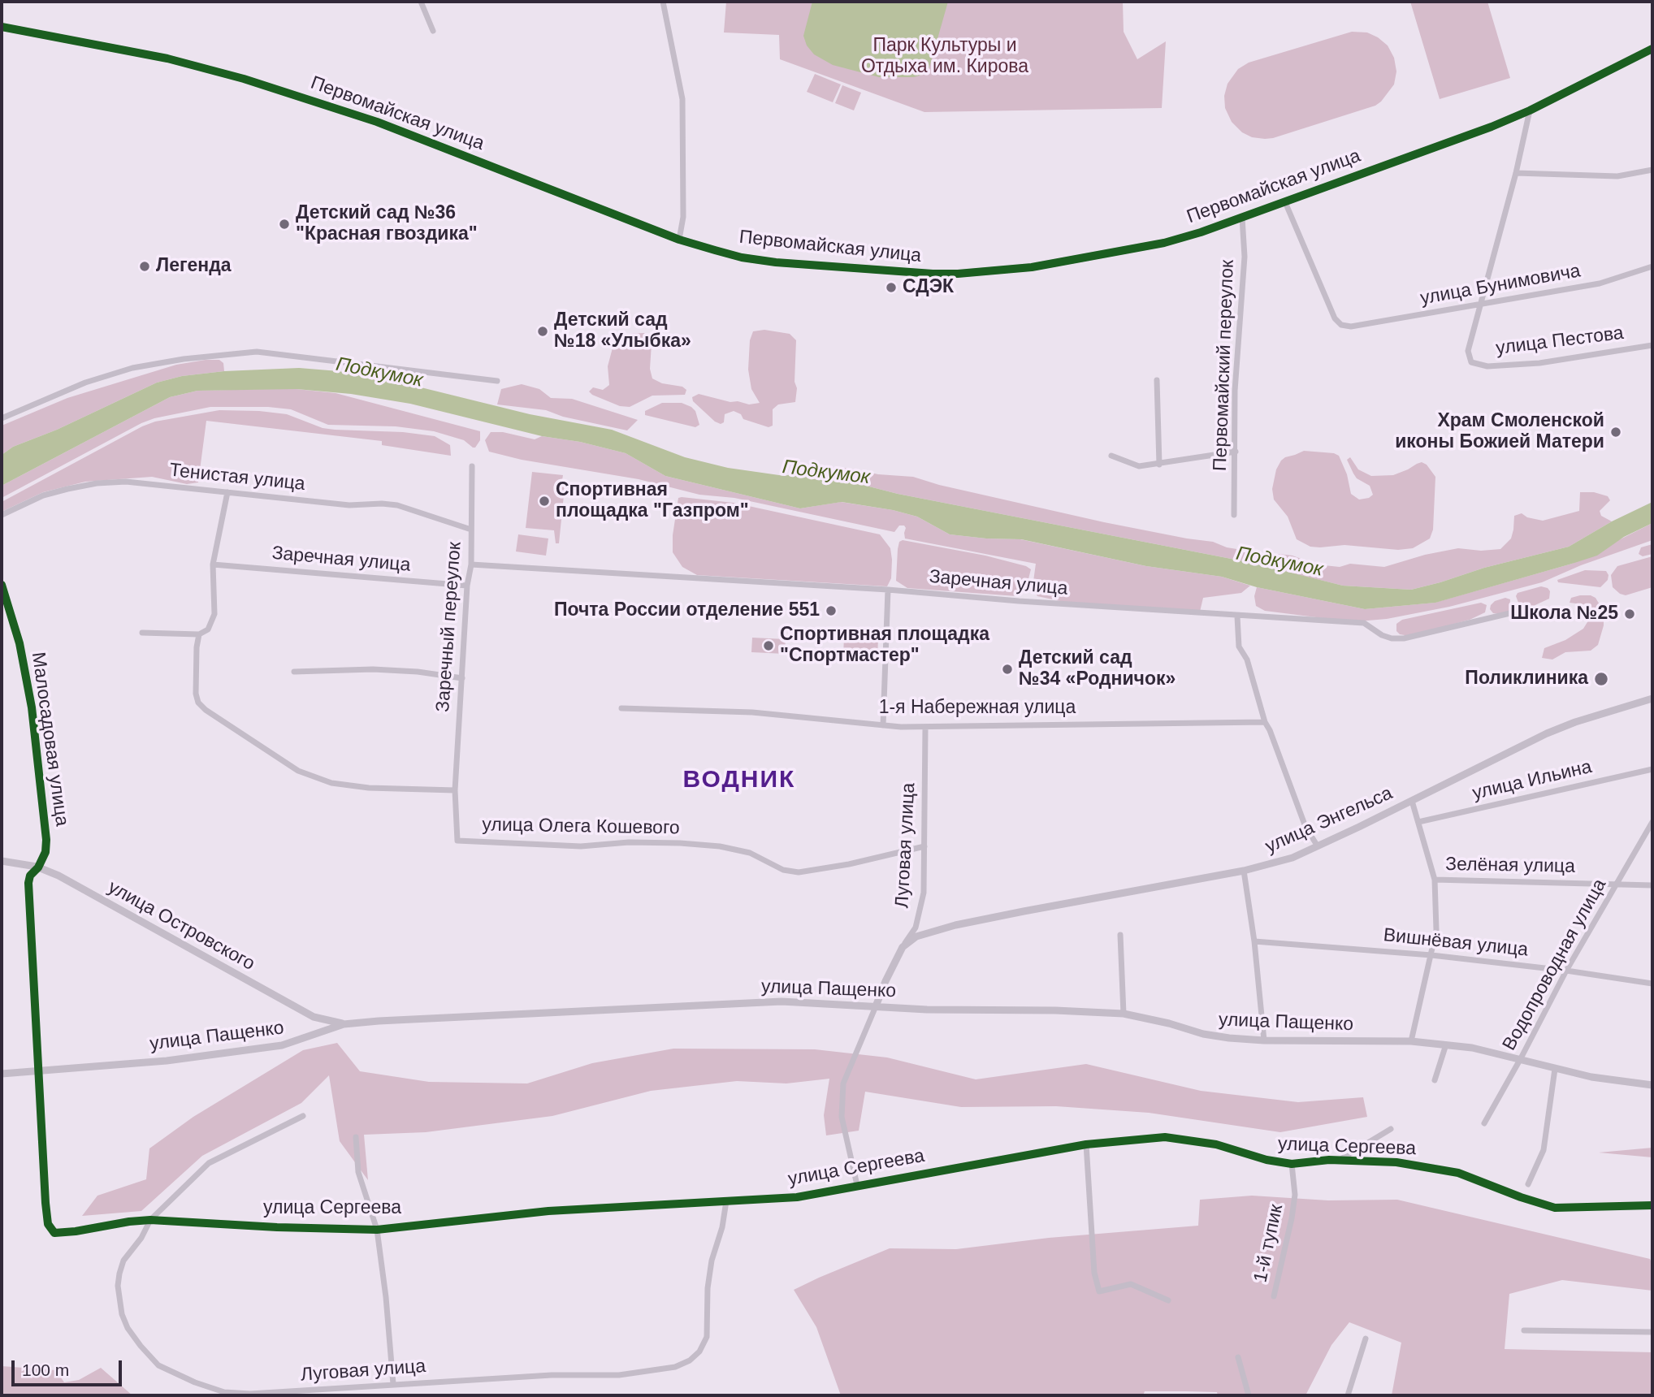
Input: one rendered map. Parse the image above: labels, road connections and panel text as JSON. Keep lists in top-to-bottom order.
{
  "streets": {
    "street": [
      "Первомайская улица",
      "улица Бунимовича",
      "улица Пестова",
      "Первомайский переулок",
      "Тенистая улица",
      "Заречная улица",
      "Заречный переулок",
      "1-я Набережная улица",
      "Малосадовая улица",
      "улица Ильина",
      "улица Энгельса",
      "улица Олега Кошевого",
      "Луговая улица",
      "Зелёная улица",
      "улица Островского",
      "Вишнёвая улица",
      "Водопроводная улица",
      "улица Пащенко",
      "улица Сергеева",
      "1-й тупик"
    ]
  },
  "crossings": [
    ["Первомайская улица", "улица Бунимовича"],
    ["Первомайская улица", "Первомайский переулок"],
    ["улица Бунимовича", "улица Пестова"],
    ["Тенистая улица", "Заречный переулок"],
    ["Заречная улица", "Заречный переулок"],
    ["Заречный переулок", "улица Олега Кошевого"],
    ["1-я Набережная улица", "Луговая улица"],
    ["Малосадовая улица", "улица Островского"],
    ["Малосадовая улица", "улица Пащенко"],
    ["Малосадовая улица", "улица Сергеева"],
    ["улица Энгельса", "Луговая улица"],
    ["улица Олега Кошевого", "Луговая улица"],
    ["Луговая улица", "улица Пащенко"],
    ["Луговая улица", "улица Сергеева"],
    ["Зелёная улица", "Водопроводная улица"],
    ["улица Островского", "улица Пащенко"],
    ["Вишнёвая улица", "Водопроводная улица"],
    ["Водопроводная улица", "улица Пащенко"],
    ["улица Сергеева", "1-й тупик"]
  ],
  "districts": ["ВОДНИК"],
  "water": ["Подкумок"],
  "parks": ["Парк Культуры и Отдыха им. Кирова"],
  "places": [
    "Детский сад №36 \"Красная гвоздика\"",
    "Легенда",
    "СДЭК",
    "Детский сад №18 «Улыбка»",
    "Храм Смоленской иконы Божией Матери",
    "Спортивная площадка \"Газпром\"",
    "Почта России отделение 551",
    "Школа №25",
    "Спортивная площадка \"Спортмастер\"",
    "Детский сад №34 «Родничок»",
    "Поликлиника"
  ],
  "scale_bar": "100 m"
}
